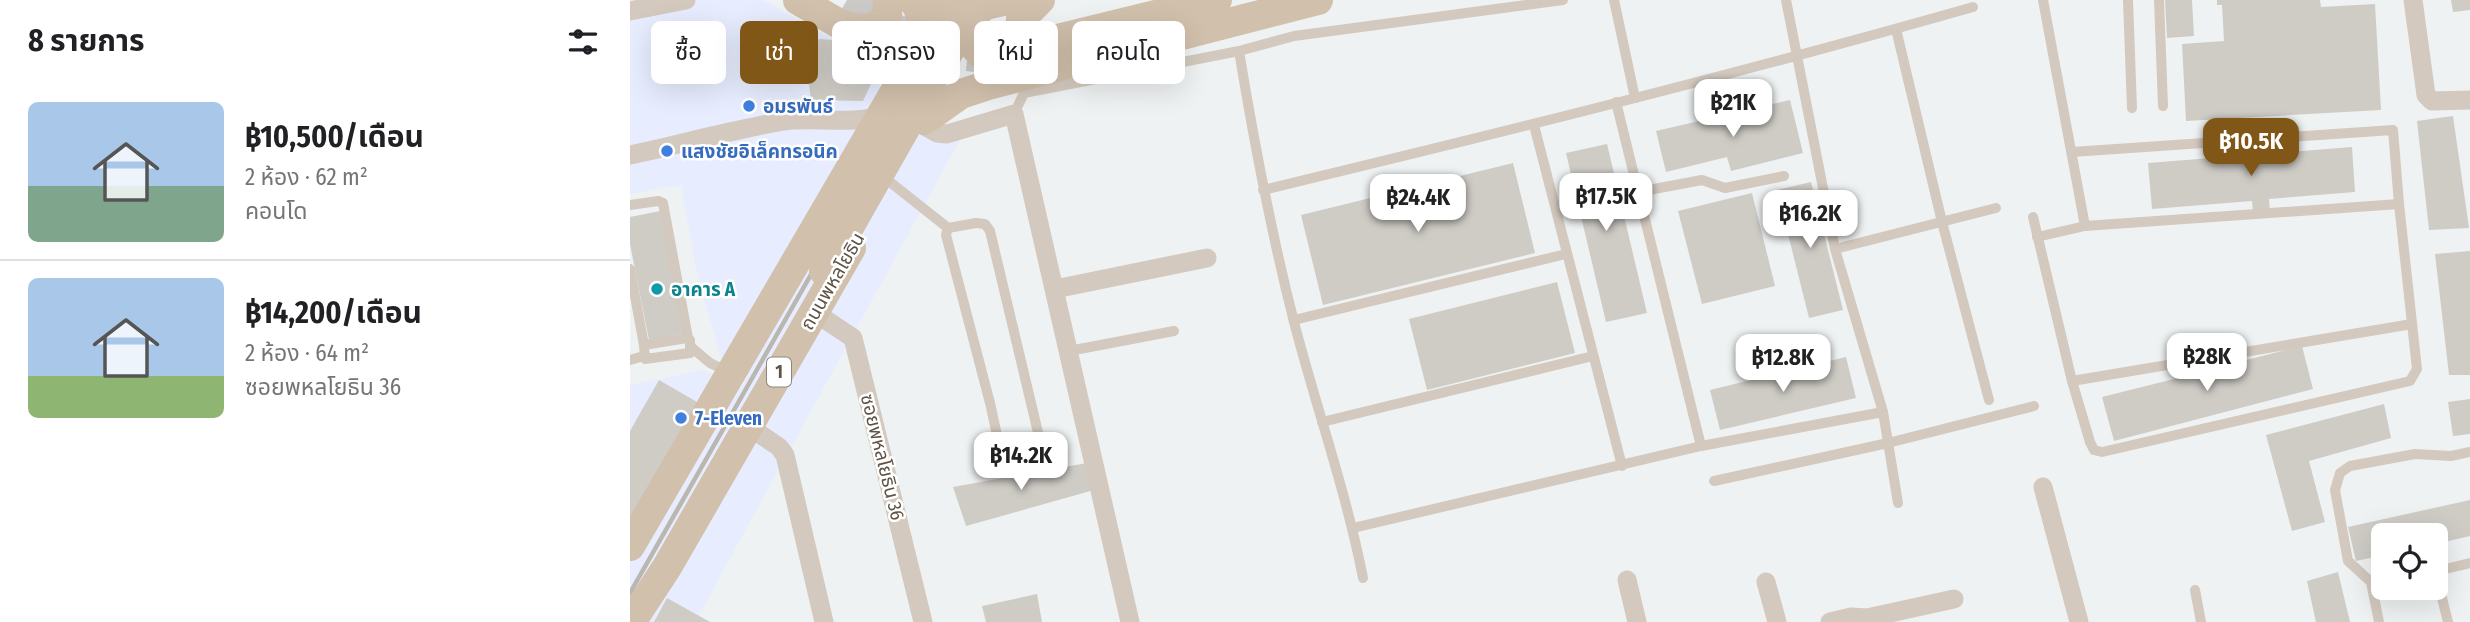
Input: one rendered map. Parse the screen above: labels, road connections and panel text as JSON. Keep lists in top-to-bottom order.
{
  "streets": {
    "main road": ["ถนนพหลโยธิน", "1"],
    "street": ["ซอยพหลโยธิน 36"]
  },
  "crossings": [
    ["ถนนพหลโยธิน", "ซอยพหลโยธิน 36"]
  ],
  "places": [
    "อมรพันธ์",
    "แสงชัยอิเล็คทรอนิค",
    "อาคาร A",
    "7-Eleven"
  ],
  "page": {
    "heading": "8 รายการ",
    "chip": [
      "ซื้อ",
      "เช่า",
      "ตัวกรอง",
      "ใหม่",
      "คอนโด"
    ],
    "price": [
      "฿21K",
      "฿10.5K",
      "฿17.5K",
      "฿24.4K",
      "฿16.2K",
      "฿28K",
      "฿12.8K",
      "฿14.2K"
    ],
    "list": [
      {
        "name": "฿10,500/เดือน",
        "note": "2 ห้อง · 62 m² · คอนโด"
      },
      {
        "name": "฿14,200/เดือน",
        "note": "2 ห้อง · 64 m² · ซอยพหลโยธิน 36"
      }
    ]
  }
}
